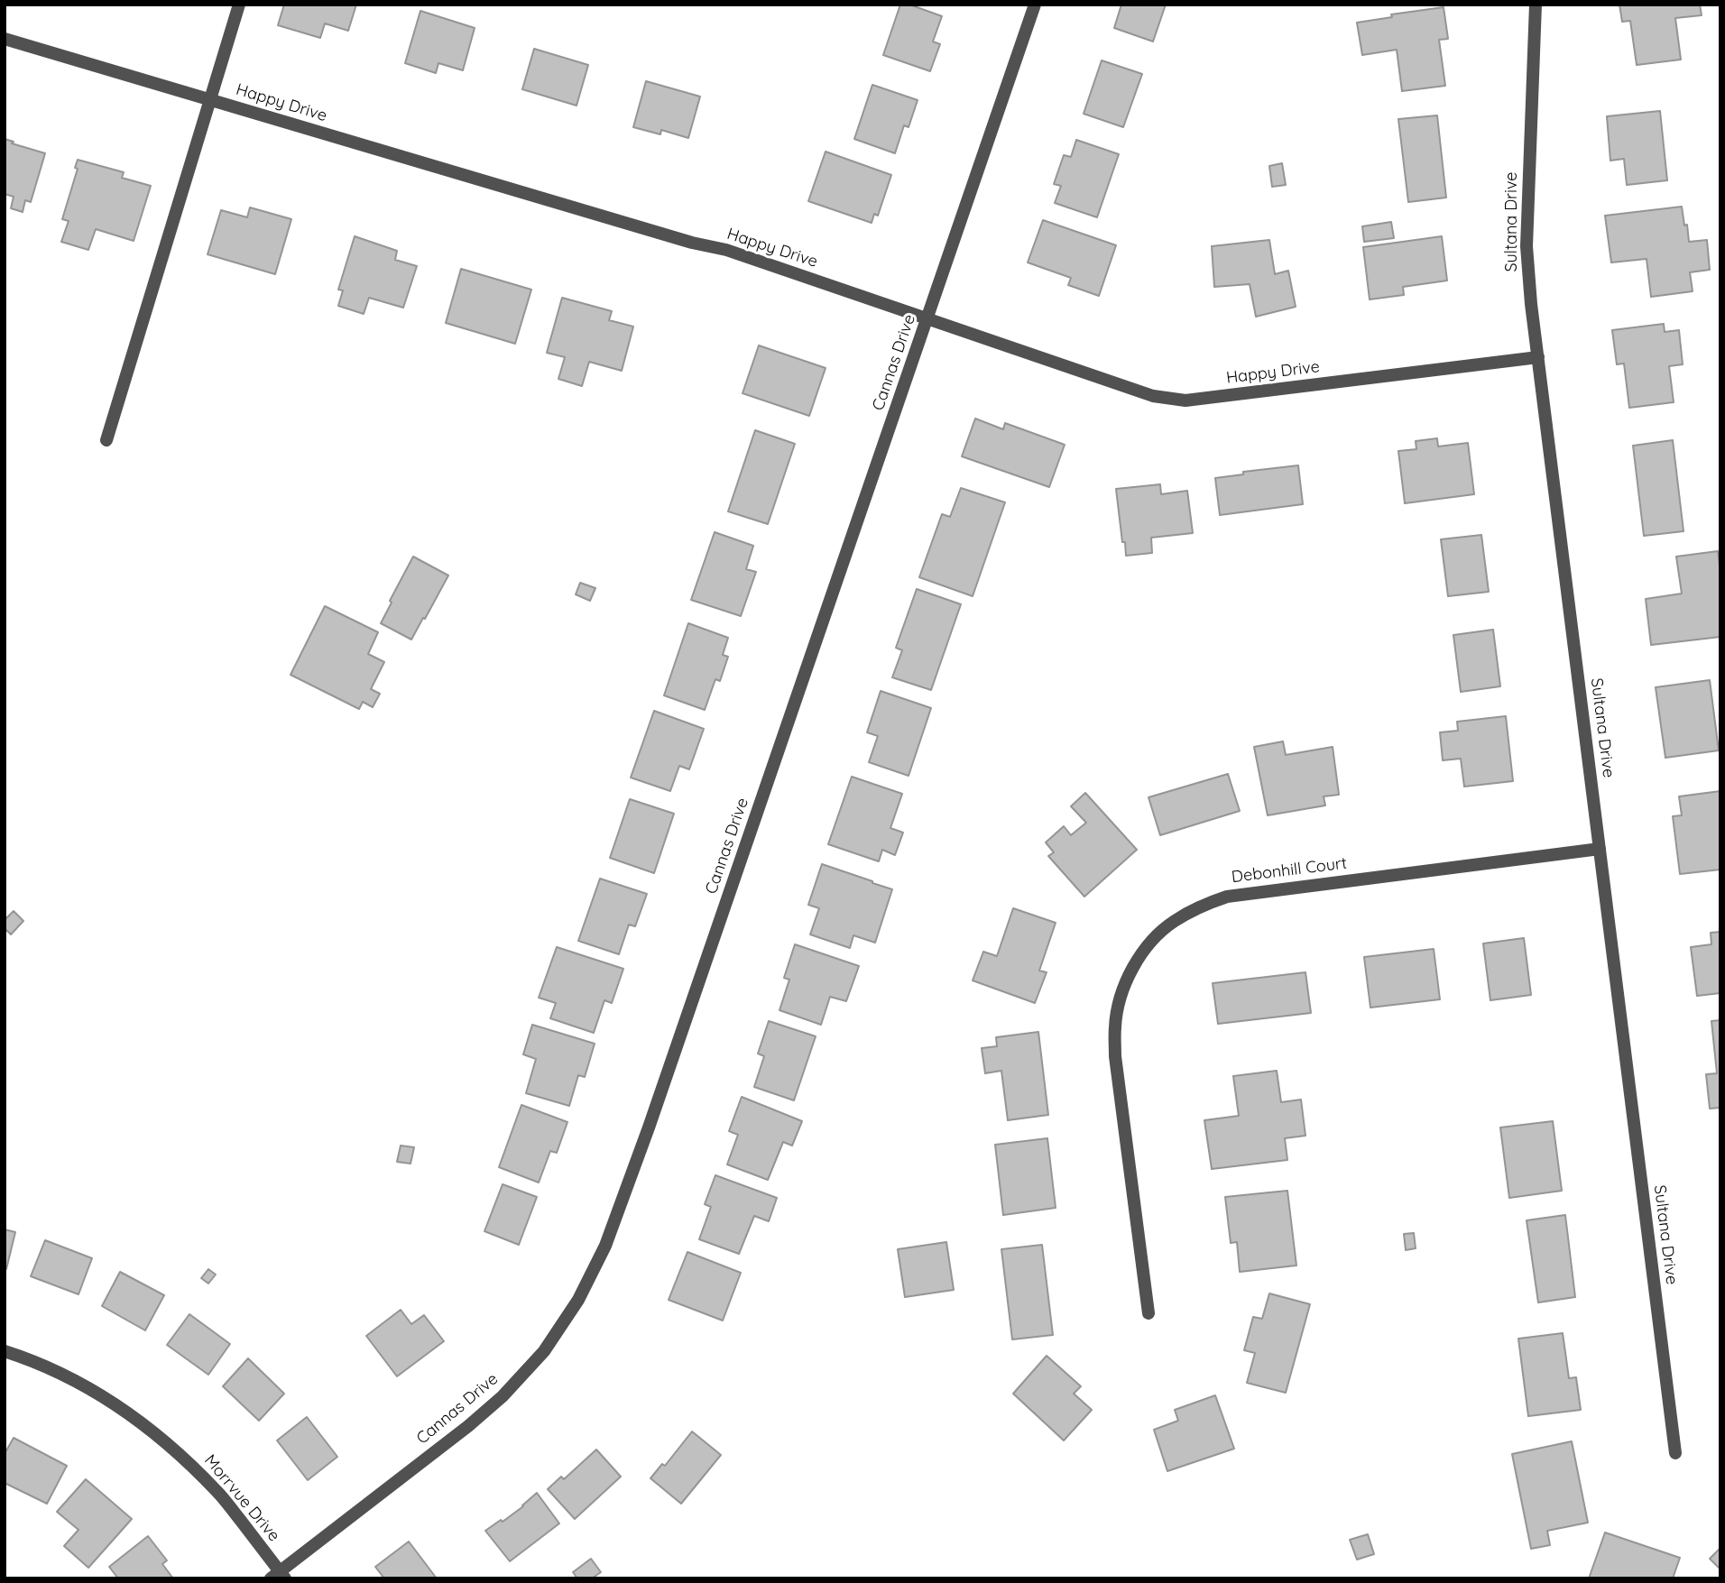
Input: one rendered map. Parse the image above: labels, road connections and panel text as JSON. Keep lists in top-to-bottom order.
{
  "streets": {
    "street": [
      "Happy Drive",
      "Sultana Drive",
      "Cannas Drive",
      "Debonhill Court",
      "Morrvue Drive"
    ]
  },
  "crossings": [
    ["Happy Drive", "Sultana Drive"],
    ["Happy Drive", "Cannas Drive"],
    ["Sultana Drive", "Debonhill Court"],
    ["Cannas Drive", "Morrvue Drive"]
  ]
}
